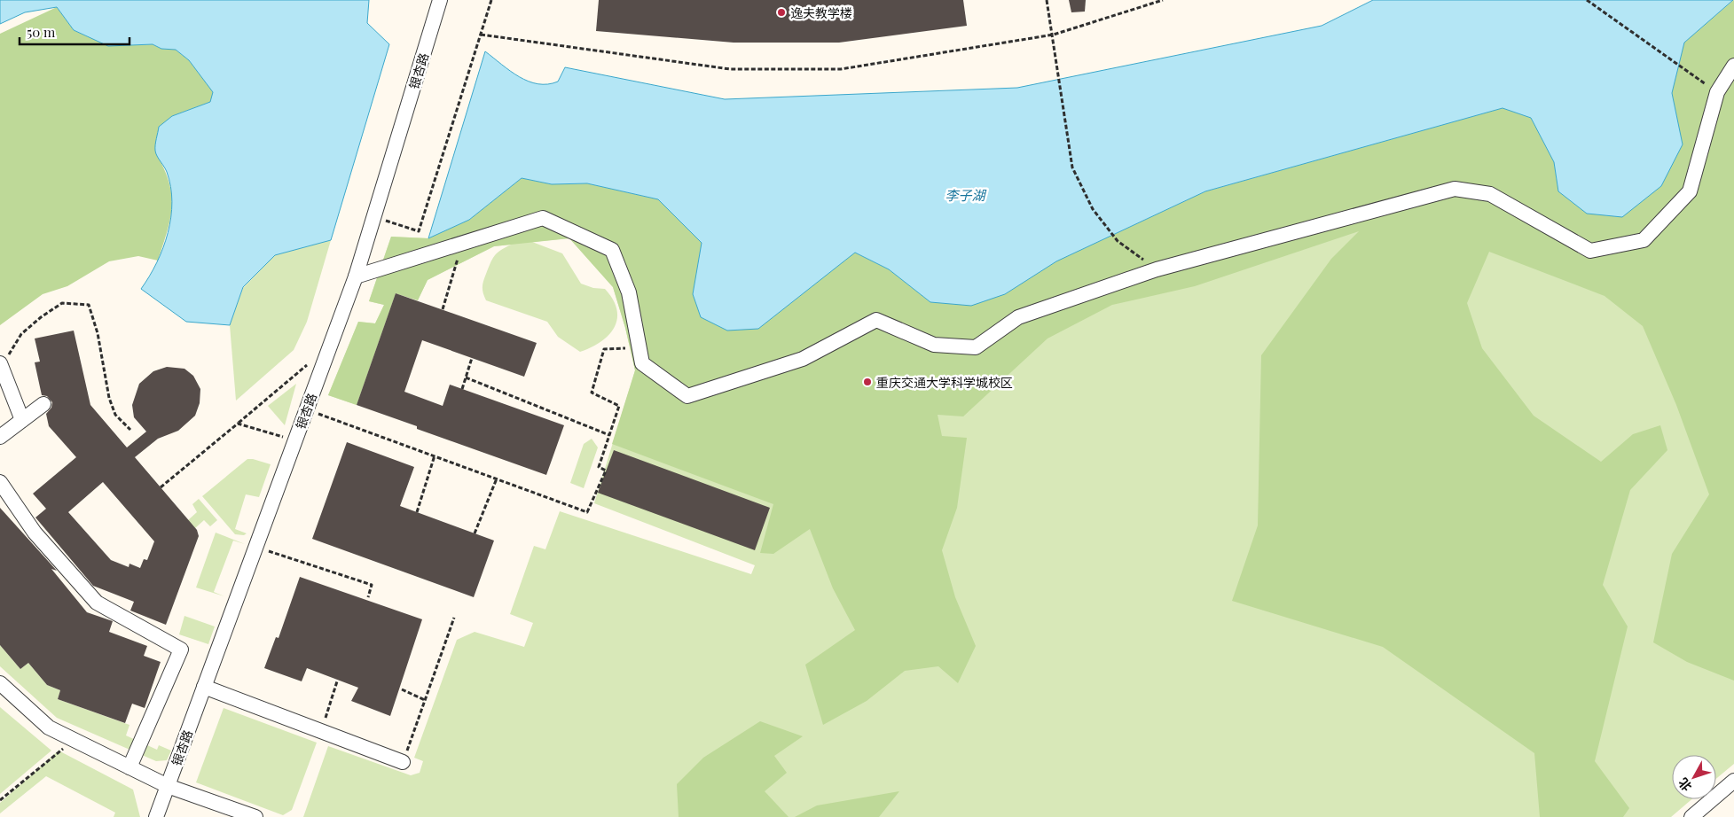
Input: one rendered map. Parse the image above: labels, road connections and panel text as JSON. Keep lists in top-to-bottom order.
{
  "streets": {
    "street": ["银杏路"]
  },
  "water": ["李子湖"],
  "places": ["逸夫教学楼", "重庆交通大学科学城校区"],
  "scale_bar": "50 m",
  "north": "bottom left"
}
